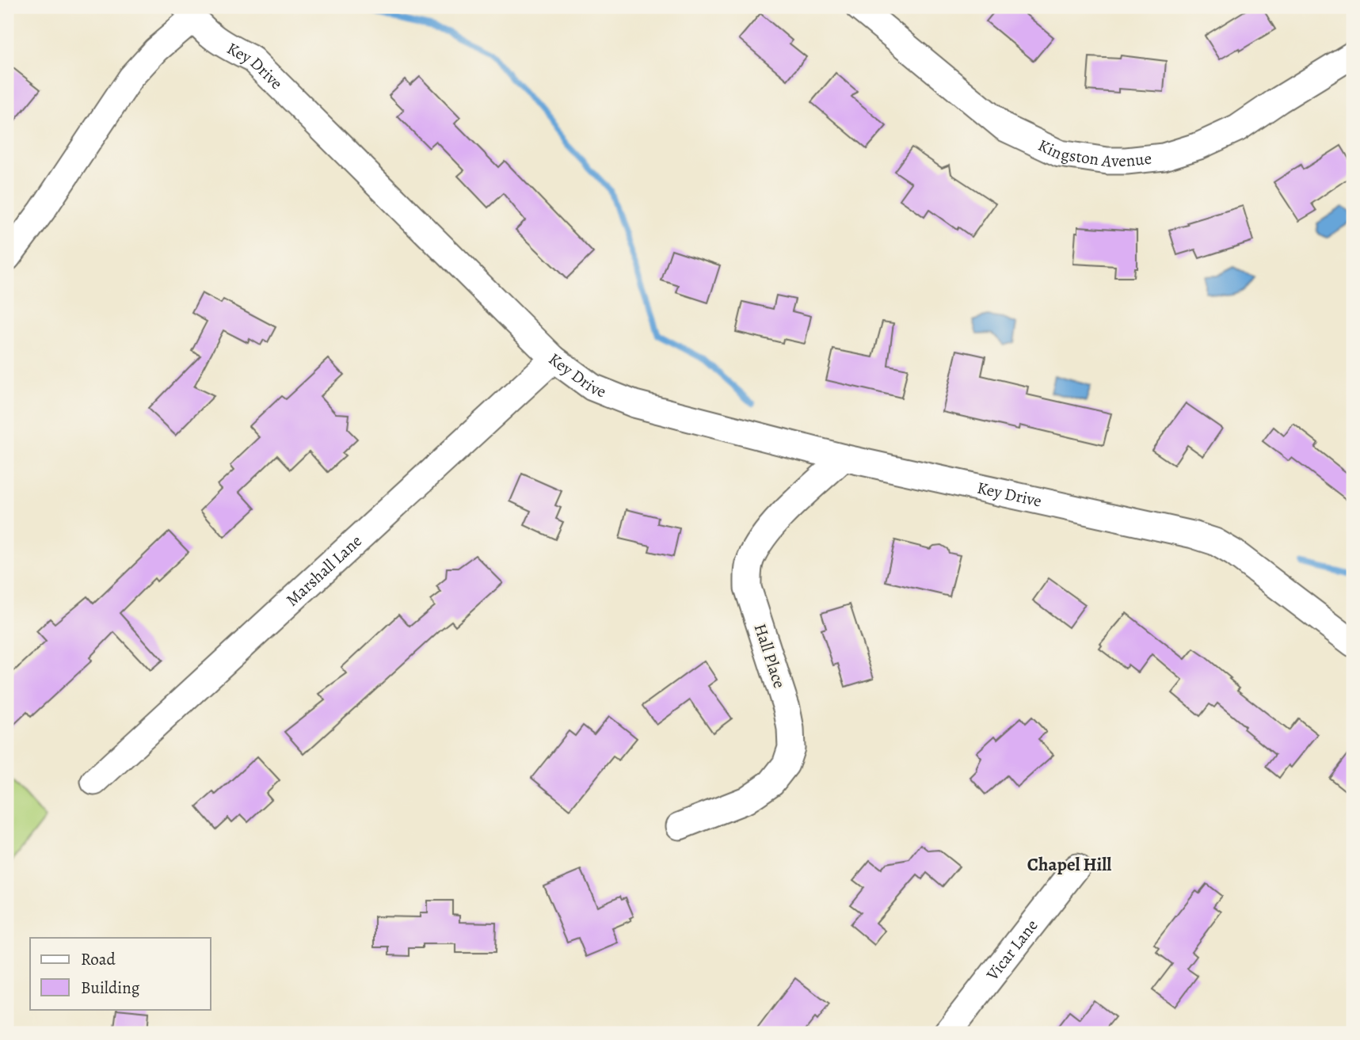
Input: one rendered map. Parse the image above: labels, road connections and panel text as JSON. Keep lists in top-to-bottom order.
{
  "streets": {
    "street": [
      "Key Drive",
      "Kingston Avenue",
      "Marshall Lane",
      "Hall Place",
      "Vicar Lane"
    ]
  },
  "crossings": [
    ["Key Drive", "Marshall Lane"],
    ["Key Drive", "Hall Place"]
  ],
  "districts": ["Chapel Hill"],
  "legend": ["Road", "Building"]
}
